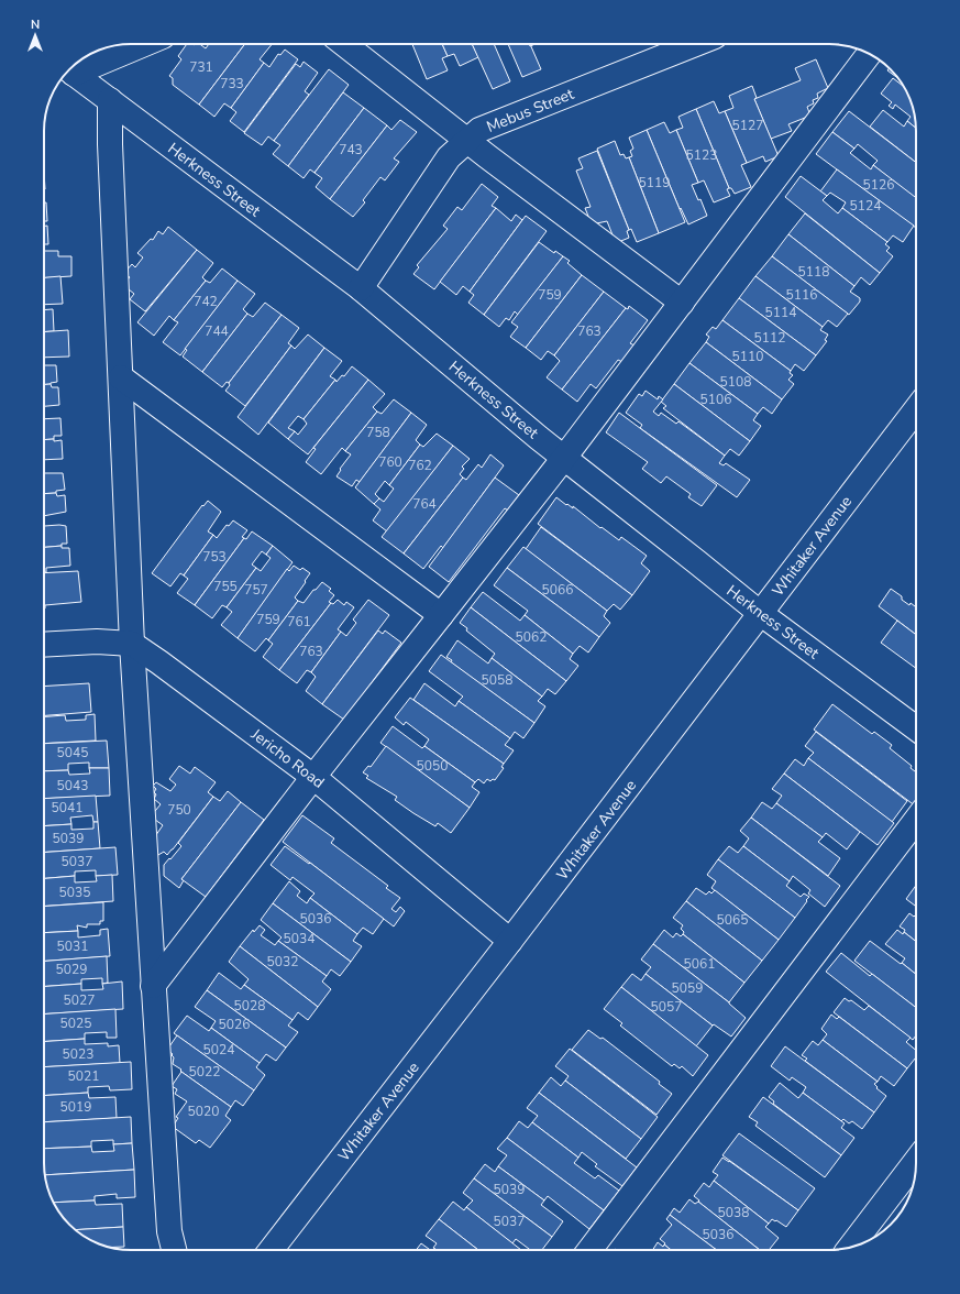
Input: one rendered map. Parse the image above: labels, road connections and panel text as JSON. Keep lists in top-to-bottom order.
{
  "streets": {
    "street": [
      "Mebus Street",
      "Herkness Street",
      "Whitaker Avenue",
      "Jericho Road"
    ]
  },
  "crossings": [
    ["Mebus Street", "Herkness Street"],
    ["Herkness Street", "Whitaker Avenue"],
    ["Whitaker Avenue", "Jericho Road"]
  ],
  "house_numbers": [
    "731",
    "733",
    "5127",
    "743",
    "5123",
    "5119",
    "5126",
    "5124",
    "5118",
    "759",
    "5116",
    "742",
    "5114",
    "744",
    "763",
    "5112",
    "5110",
    "5108",
    "5106",
    "758",
    "760",
    "762",
    "764",
    "753",
    "755",
    "757",
    "5066",
    "759",
    "761",
    "5062",
    "763",
    "5058",
    "5045",
    "5050",
    "5043",
    "5041",
    "750",
    "5039",
    "5037",
    "5035",
    "5036",
    "5065",
    "5034",
    "5031",
    "5032",
    "5061",
    "5029",
    "5059",
    "5027",
    "5028",
    "5057",
    "5025",
    "5026",
    "5024",
    "5023",
    "5022",
    "5021",
    "5019",
    "5020",
    "5039",
    "5038",
    "5037",
    "5036"
  ],
  "north": "top"
}
